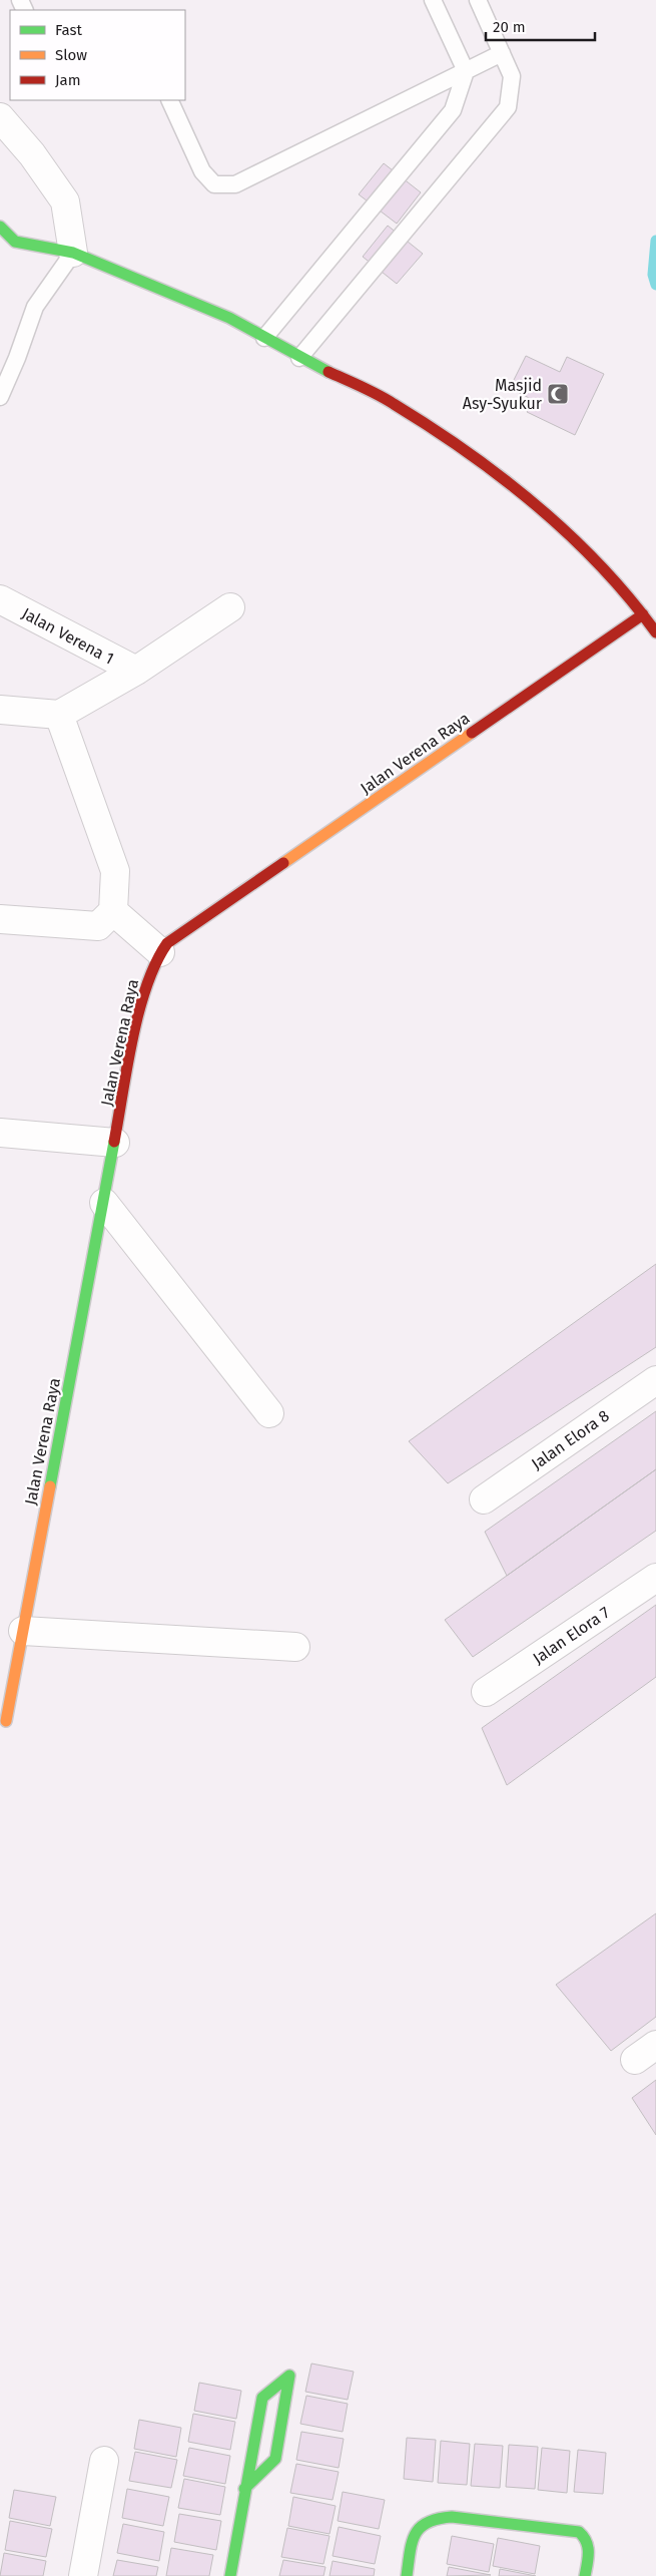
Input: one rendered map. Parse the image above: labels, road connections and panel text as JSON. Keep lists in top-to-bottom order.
{
  "streets": {
    "street": [
      "Jalan Verena 1",
      "Jalan Verena Raya",
      "Jalan Elora 8",
      "Jalan Elora 7"
    ]
  },
  "places": {
    "mosque": ["Masjid Asy-Syukur"]
  },
  "legend": ["Fast", "Slow", "Jam"],
  "scale_bar": "20 m"
}
